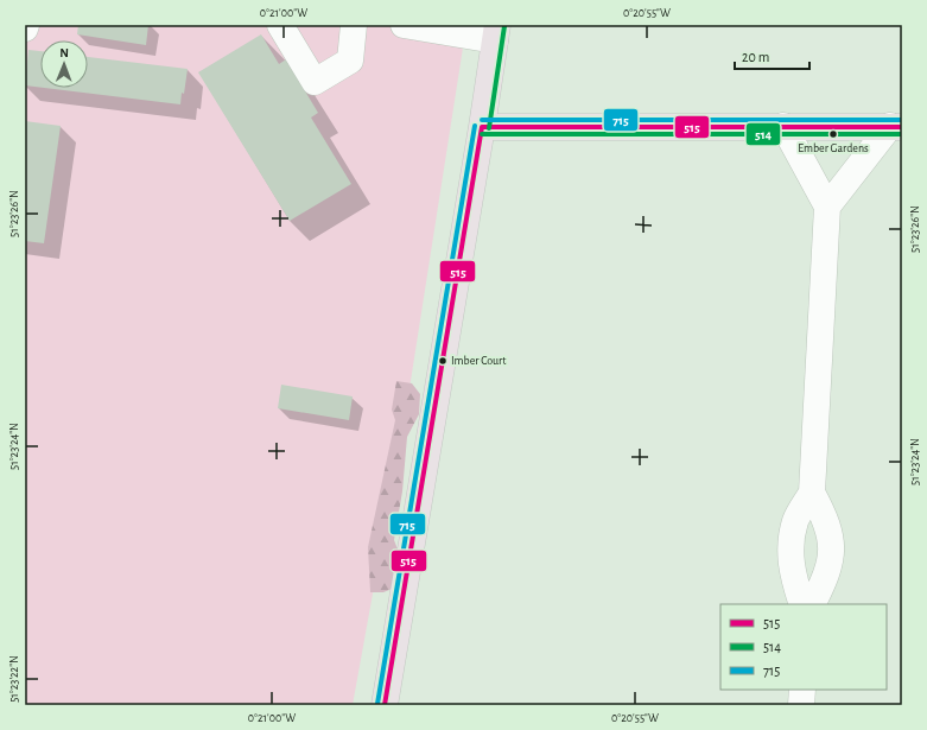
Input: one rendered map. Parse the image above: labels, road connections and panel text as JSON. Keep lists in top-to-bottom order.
{
  "places": ["Ember Gardens", "Imber Court"],
  "lines": ["transit line 514", "transit line 715", "transit line 515"],
  "legend": ["515", "514", "715"],
  "scale_bar": "20 m",
  "north": "top",
  "coordinates": [
    "0°21'00\"W",
    "0°20'55\"W",
    "51°23'26\"N",
    "51°23'24\"N",
    "51°23'22\"N"
  ]
}
